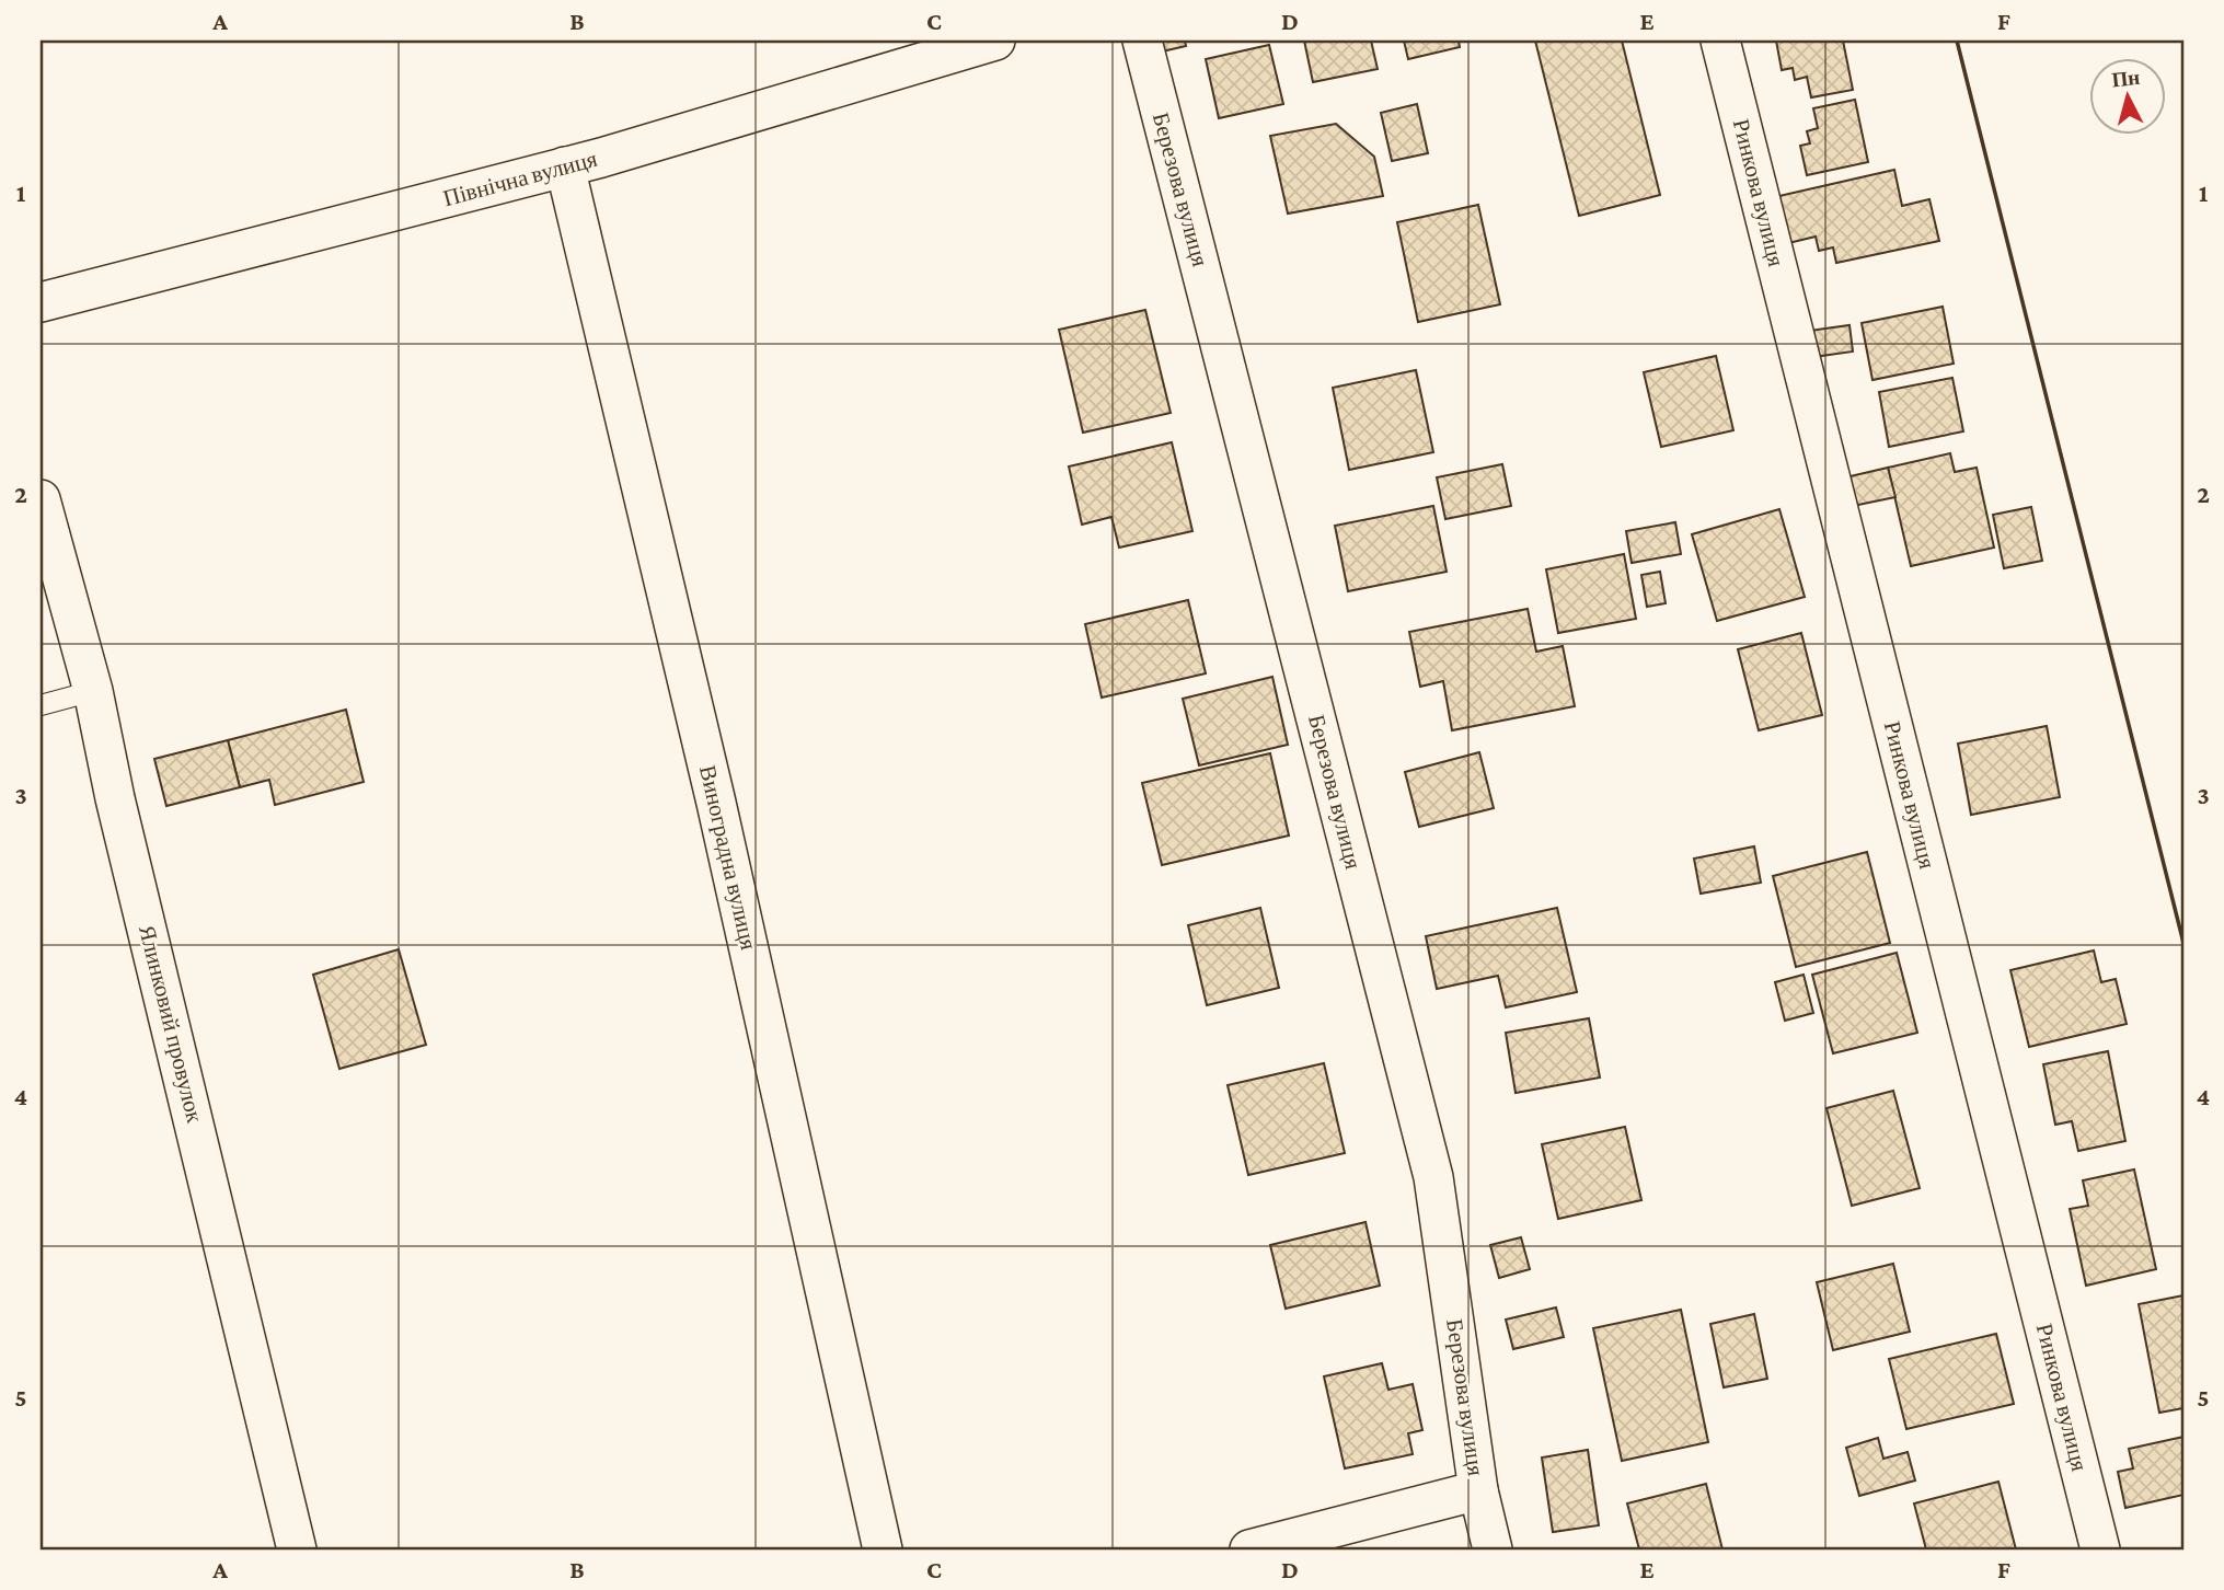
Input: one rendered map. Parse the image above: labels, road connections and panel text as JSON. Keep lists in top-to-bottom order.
{
  "streets": {
    "street": [
      "Північна вулиця",
      "Березова вулиця",
      "Ринкова вулиця",
      "Виноградна вулиця",
      "Ялинковий провулок"
    ]
  },
  "crossings": [
    ["Північна вулиця", "Виноградна вулиця"]
  ],
  "north": "top",
  "grid": {
    "columns": [
      "A",
      "B",
      "C",
      "D",
      "E",
      "F"
    ],
    "rows": [
      "1",
      "2",
      "3",
      "4",
      "5"
    ]
  }
}
